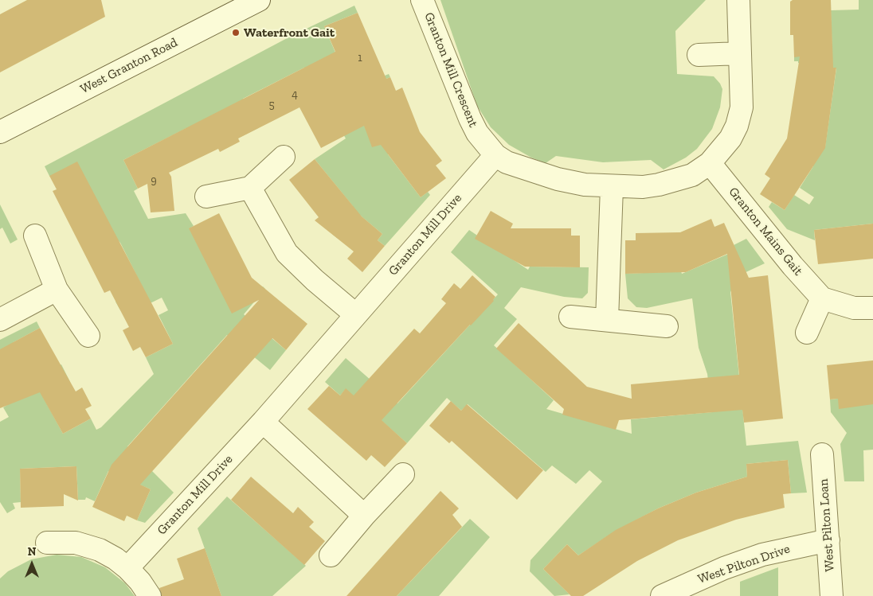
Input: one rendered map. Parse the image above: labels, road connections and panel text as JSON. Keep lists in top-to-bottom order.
{
  "streets": {
    "street": [
      "West Granton Road",
      "Granton Mill Crescent",
      "Granton Mains Gait",
      "Granton Mill Drive",
      "West Pilton Loan",
      "West Pilton Drive"
    ]
  },
  "crossings": [
    ["Granton Mill Crescent", "Granton Mains Gait"],
    ["Granton Mill Crescent", "Granton Mill Drive"],
    ["West Pilton Loan", "West Pilton Drive"]
  ],
  "places": ["Waterfront Gait"],
  "house_numbers": [
    "1",
    "4",
    "5",
    "9"
  ],
  "north": "top"
}
